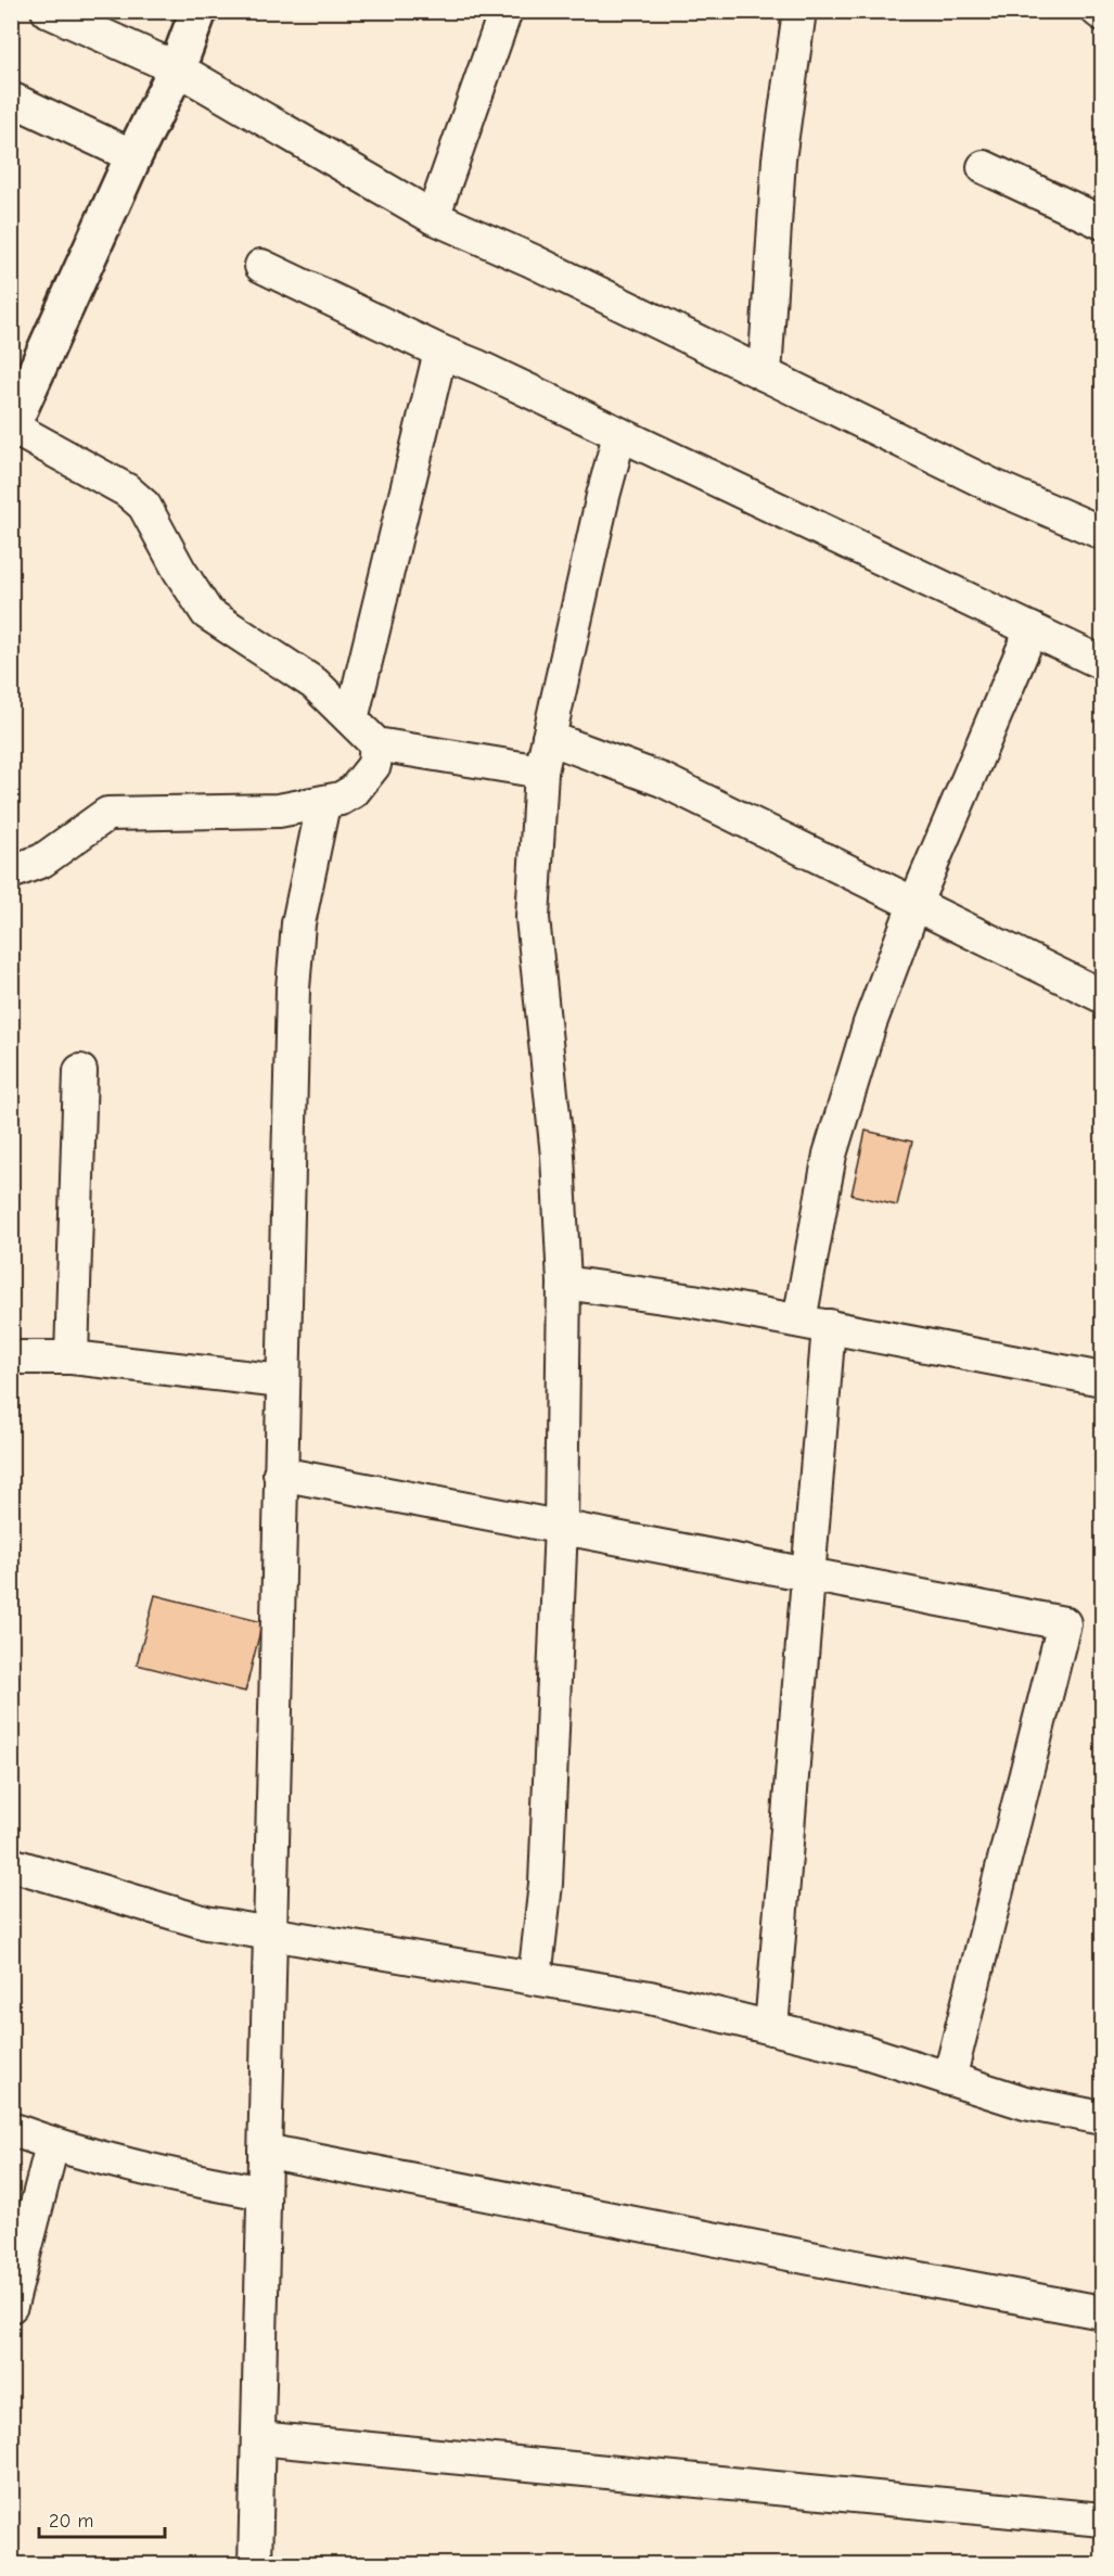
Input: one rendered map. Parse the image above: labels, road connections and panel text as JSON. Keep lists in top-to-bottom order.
{
  "scale_bar": "20 m"
}
